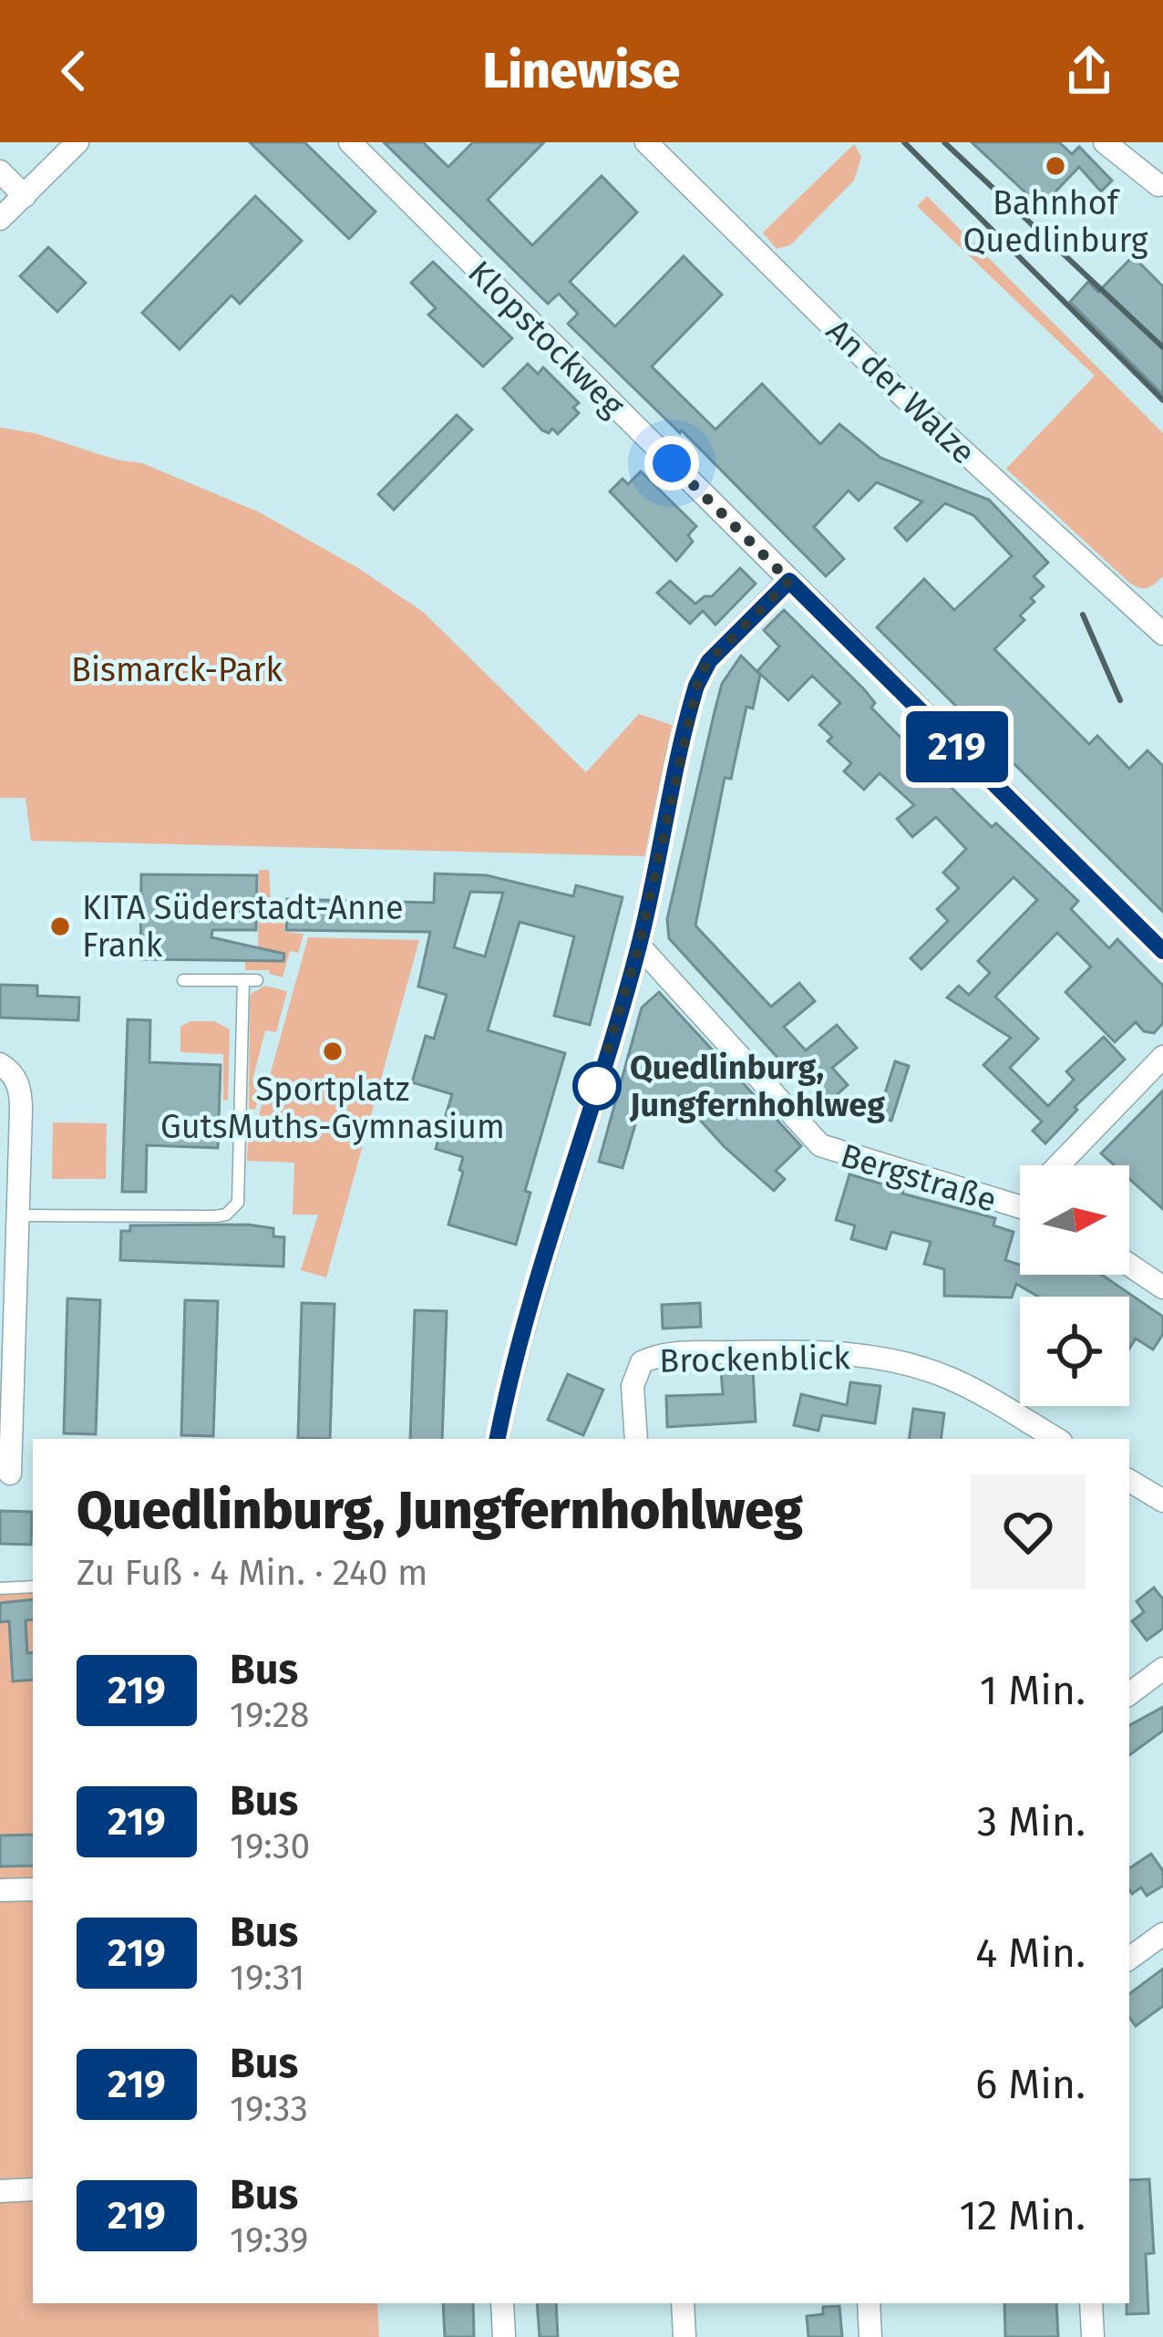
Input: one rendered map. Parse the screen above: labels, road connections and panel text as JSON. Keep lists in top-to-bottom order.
{
  "streets": {
    "street": [
      "Klopstockweg",
      "An der Walze",
      "Bergstraße",
      "Brockenblick"
    ]
  },
  "parks": ["Bismarck-Park"],
  "places": [
    "Bahnhof Quedlinburg",
    "KITA Süderstadt-Anne Frank",
    "Sportplatz GutsMuths-Gymnasium",
    "Quedlinburg, Jungfernhohlweg"
  ],
  "lines": ["bus line 219"],
  "north": "right",
  "page": {
    "header": "Linewise",
    "on_map": "219",
    "heading": ["Quedlinburg, Jungfernhohlweg", "Zu Fuß · 4 Min. · 240 m"],
    "list": [
      {
        "mark": "219",
        "name": "Bus",
        "note": "19:28",
        "value": "1 Min."
      },
      {
        "mark": "219",
        "name": "Bus",
        "note": "19:30",
        "value": "3 Min."
      },
      {
        "mark": "219",
        "name": "Bus",
        "note": "19:31",
        "value": "4 Min."
      },
      {
        "mark": "219",
        "name": "Bus",
        "note": "19:33",
        "value": "6 Min."
      },
      {
        "mark": "219",
        "name": "Bus",
        "note": "19:39",
        "value": "12 Min."
      }
    ]
  }
}
